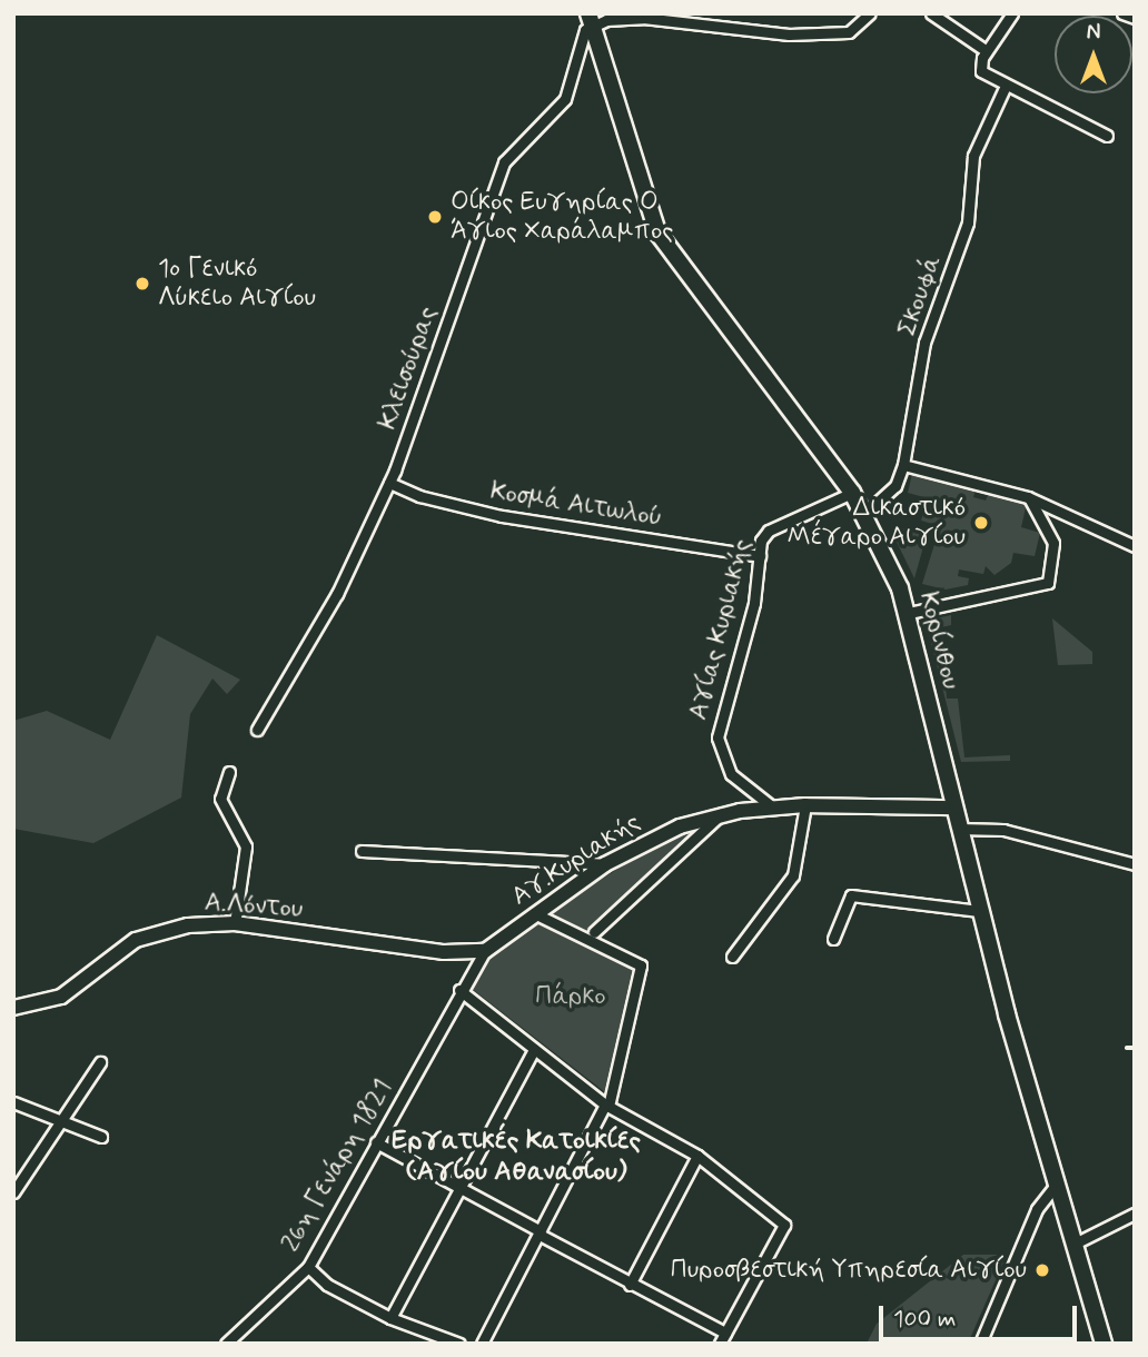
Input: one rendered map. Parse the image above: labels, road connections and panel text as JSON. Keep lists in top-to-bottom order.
{
  "streets": {
    "main road": ["Κορίνθου", "Αγ.Κυριακής", "Α.Λόντου"],
    "street": [
      "Σκουφά",
      "Κλεισούρας",
      "Κοσμά Αιτωλού",
      "Αγίας Κυριακής",
      "26η Γενάρη 1821"
    ]
  },
  "crossings": [
    ["Σκουφά", "Κορίνθου"],
    ["Κλεισούρας", "Κοσμά Αιτωλού"],
    ["Κλεισούρας", "Κορίνθου"],
    ["Κοσμά Αιτωλού", "Αγίας Κυριακής"],
    ["Αγίας Κυριακής", "Κορίνθου"],
    ["Αγίας Κυριακής", "Αγ.Κυριακής"],
    ["Κορίνθου", "Αγ.Κυριακής"],
    ["Αγ.Κυριακής", "Α.Λόντου"],
    ["Αγ.Κυριακής", "26η Γενάρη 1821"],
    ["Α.Λόντου", "26η Γενάρη 1821"]
  ],
  "districts": ["Εργατικές Κατοικίες (Αγίου Αθανασίου)"],
  "parks": ["Πάρκο"],
  "places": [
    "Οίκος Ευγηρίας Ο Άγιος Χαράλαμπος",
    "1o Γενικό Λύκειο Αιγίου",
    "Δικαστικό Μέγαρο Αιγίου",
    "Πυροσβεστική Υπηρεσία Αιγίου"
  ],
  "scale_bar": "100 m",
  "north": "top"
}
